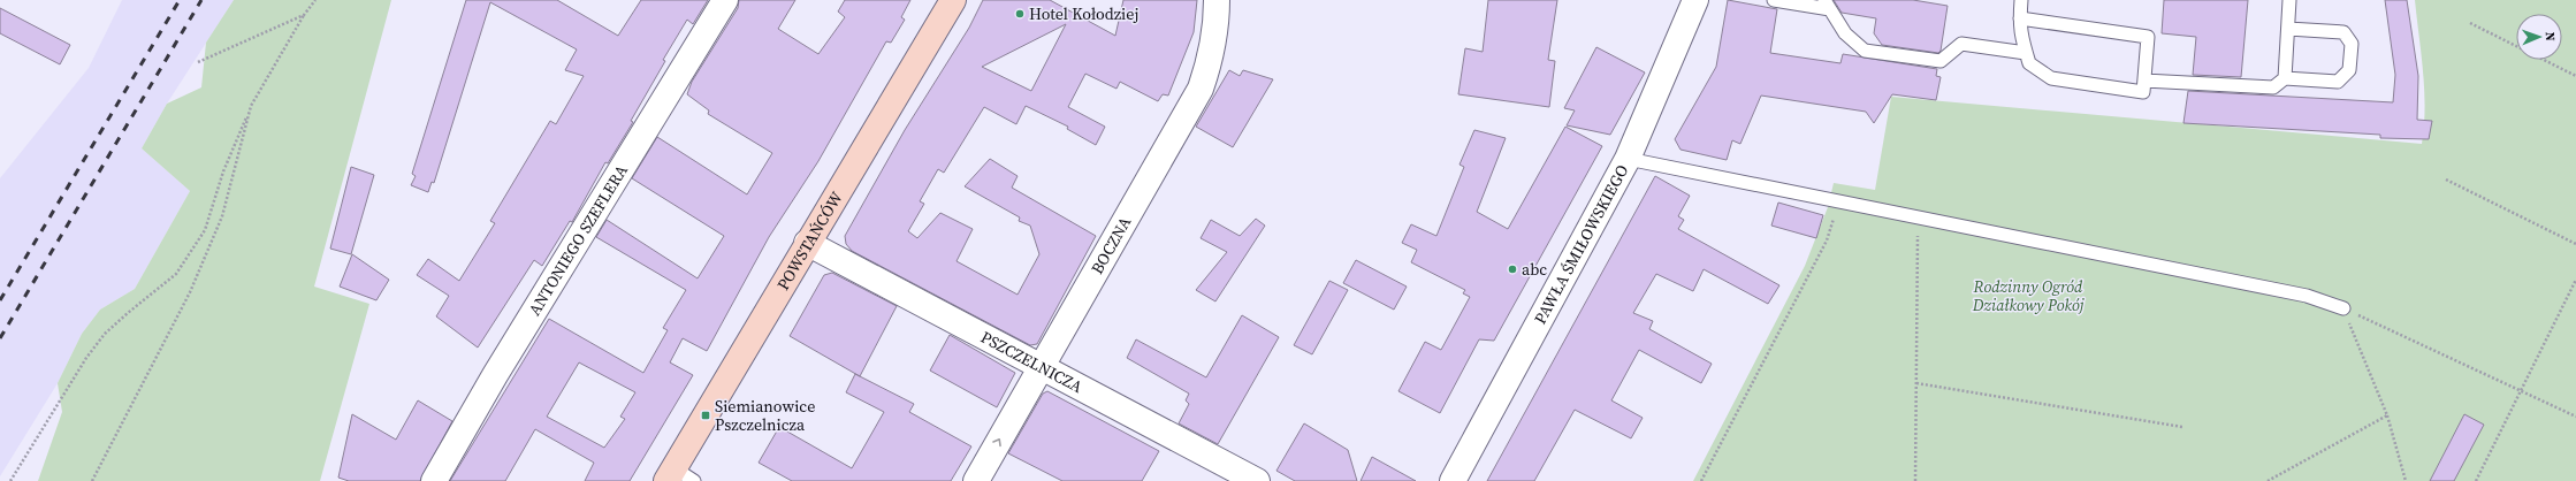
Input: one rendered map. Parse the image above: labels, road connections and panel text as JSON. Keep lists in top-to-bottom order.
{
  "streets": {
    "street": [
      "ANTONIEGO SZEFLERA",
      "POWSTAŃCÓW",
      "PAWŁA ŚMIŁOWSKIEGO",
      "BOCZNA",
      "PSZCZELNICZA"
    ]
  },
  "crossings": [
    ["POWSTAŃCÓW", "PSZCZELNICZA"],
    ["BOCZNA", "PSZCZELNICZA"]
  ],
  "parks": ["Rodzinny Ogród Działkowy Pokój"],
  "places": {
    "other": ["Hotel Kołodziej", "abc"],
    "transit": ["Siemianowice Pszczelnicza"]
  },
  "north": "right"
}
